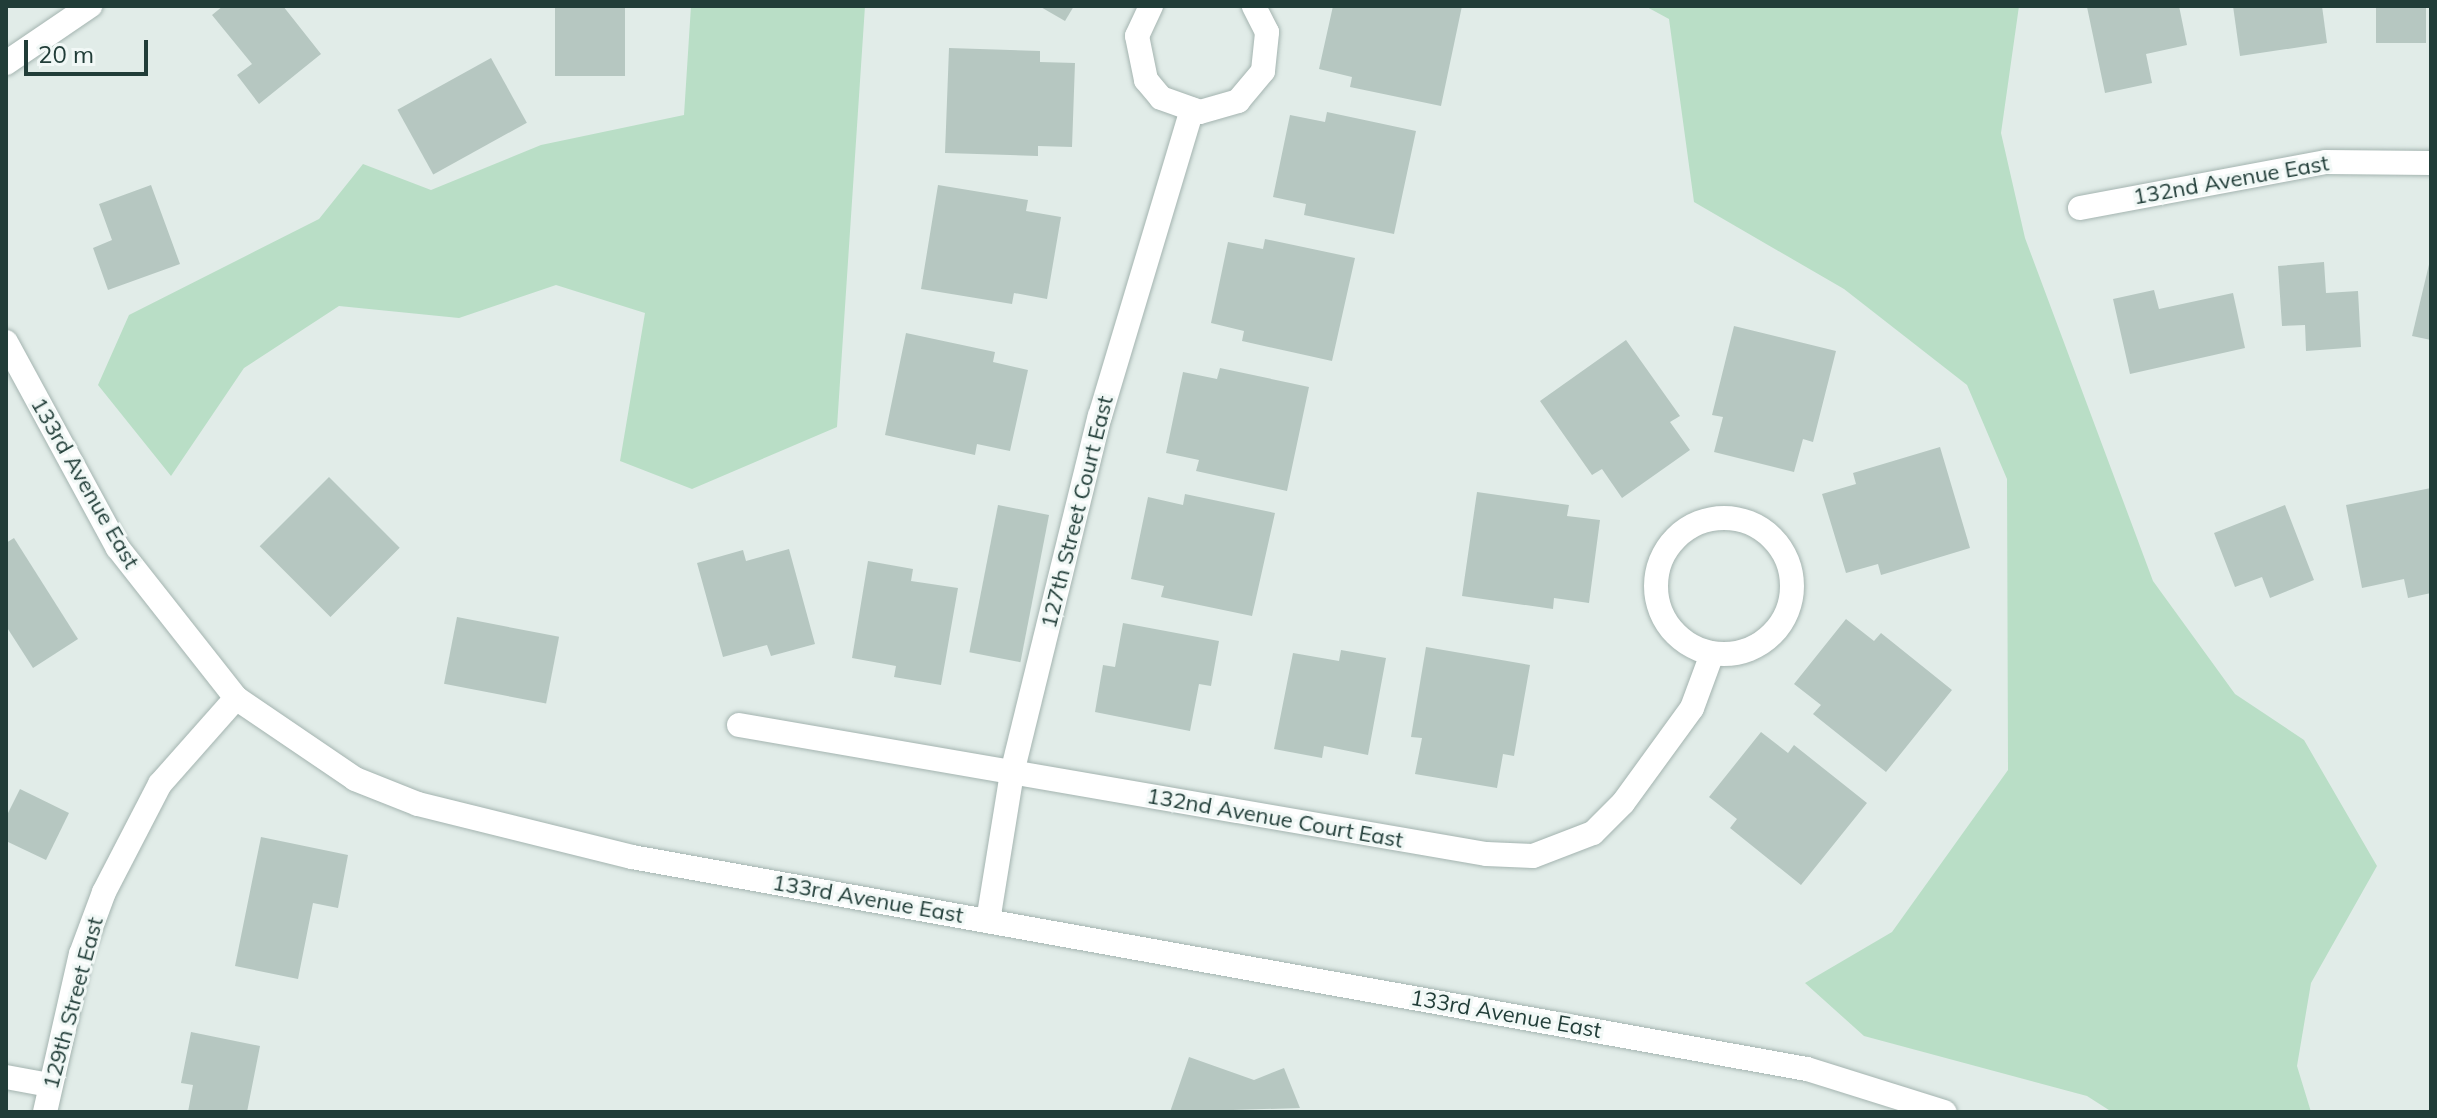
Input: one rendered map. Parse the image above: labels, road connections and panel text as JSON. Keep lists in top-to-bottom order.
{
  "streets": {
    "street": [
      "132nd Avenue East",
      "133rd Avenue East",
      "127th Street Court East",
      "132nd Avenue Court East",
      "129th Street East"
    ]
  },
  "crossings": [
    ["133rd Avenue East", "127th Street Court East"],
    ["133rd Avenue East", "129th Street East"],
    ["127th Street Court East", "132nd Avenue Court East"]
  ],
  "scale_bar": "20 m"
}
